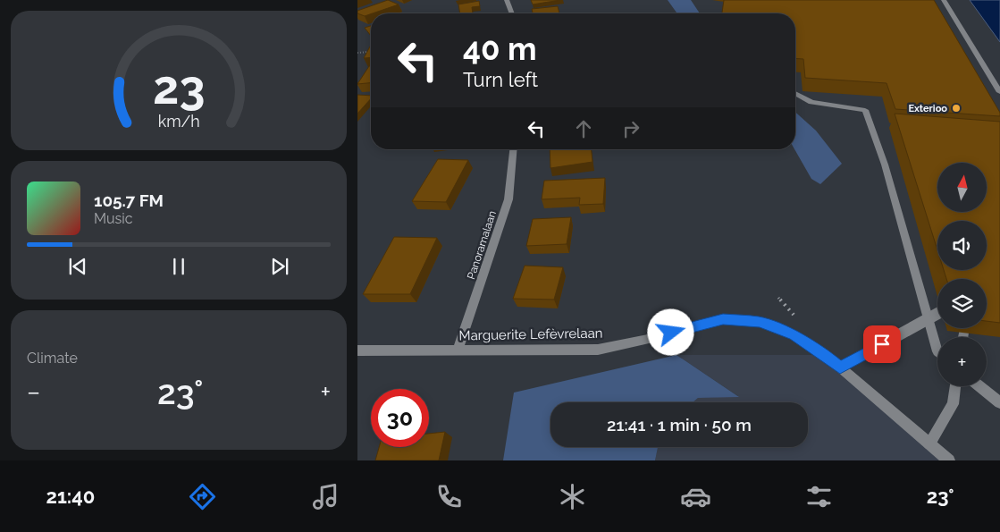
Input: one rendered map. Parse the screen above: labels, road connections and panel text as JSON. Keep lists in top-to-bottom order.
{
  "streets": {
    "street": ["Panoramalaan", "Marguerite Lefèvrelaan"]
  },
  "crossings": [
    ["Panoramalaan", "Marguerite Lefèvrelaan"]
  ],
  "places": ["Exterioo"],
  "north": "top",
  "page": {
    "turn": ["40 m", "Turn left"],
    "map_buttons": "+",
    "song": ["105.7 FM", "Music"],
    "tile": "Climate",
    "heat": ["−", "23°", "+"],
    "limit": "30",
    "trip": "21:41 · 1 min · 50 m",
    "tabs": ["21:40", "23°"],
    "gauge": ["23", "km/h"]
  }
}
